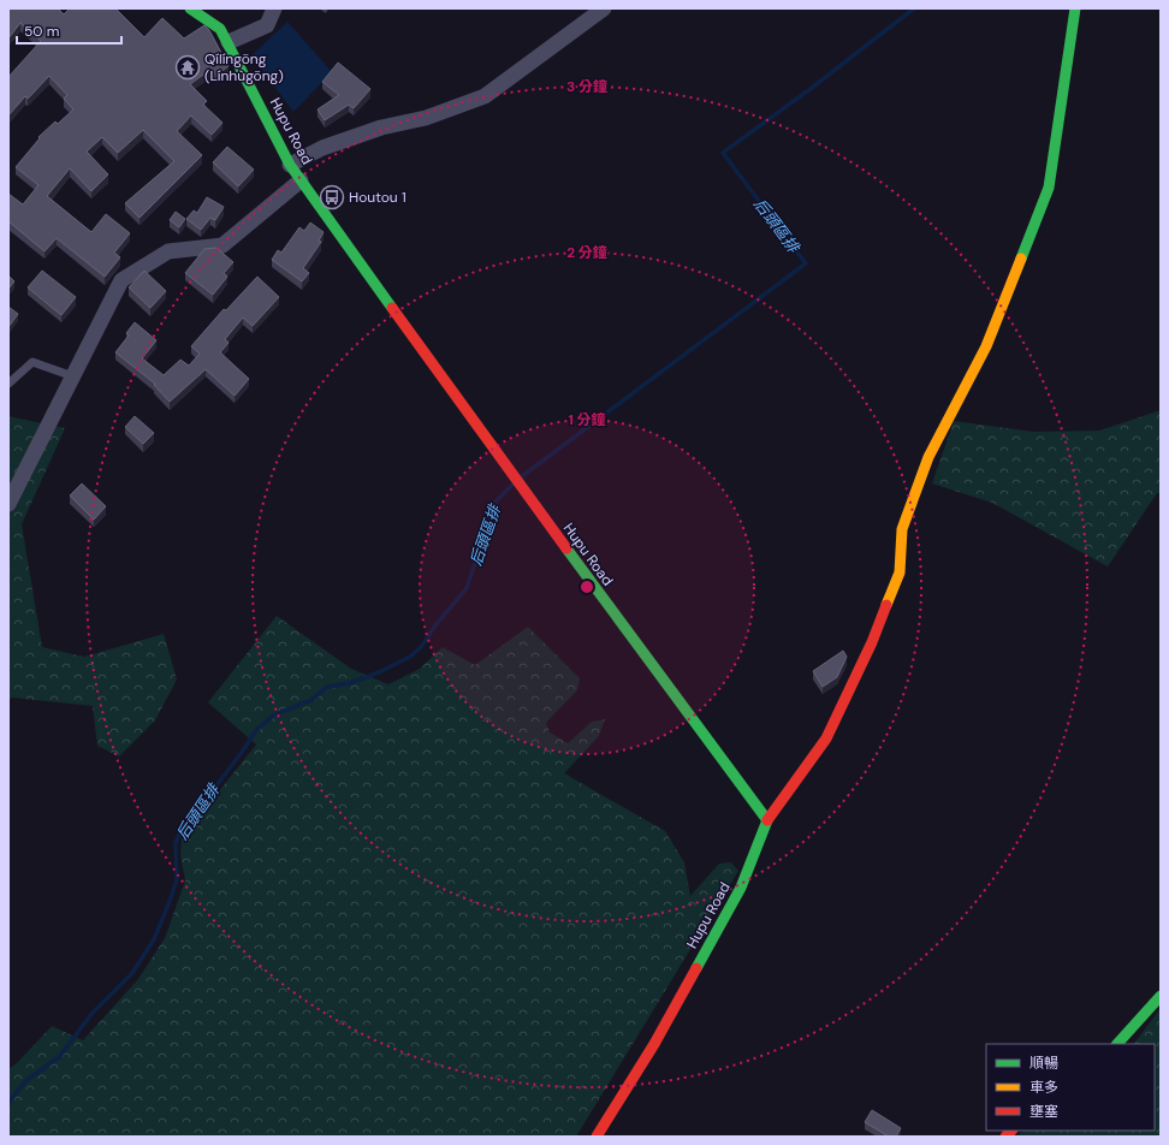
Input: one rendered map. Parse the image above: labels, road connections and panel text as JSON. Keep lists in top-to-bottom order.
{
  "streets": {
    "main road": ["Hupu Road"]
  },
  "water": ["后頭區排"],
  "places": {
    "temple": ["Qílíngōng (Línhùgōng)"],
    "bus stop": ["Houtou 1"]
  },
  "legend": ["順暢", "車多", "壅塞"],
  "scale_bar": "50 m",
  "rings": ["3 分鐘", "2 分鐘", "1 分鐘"]
}
